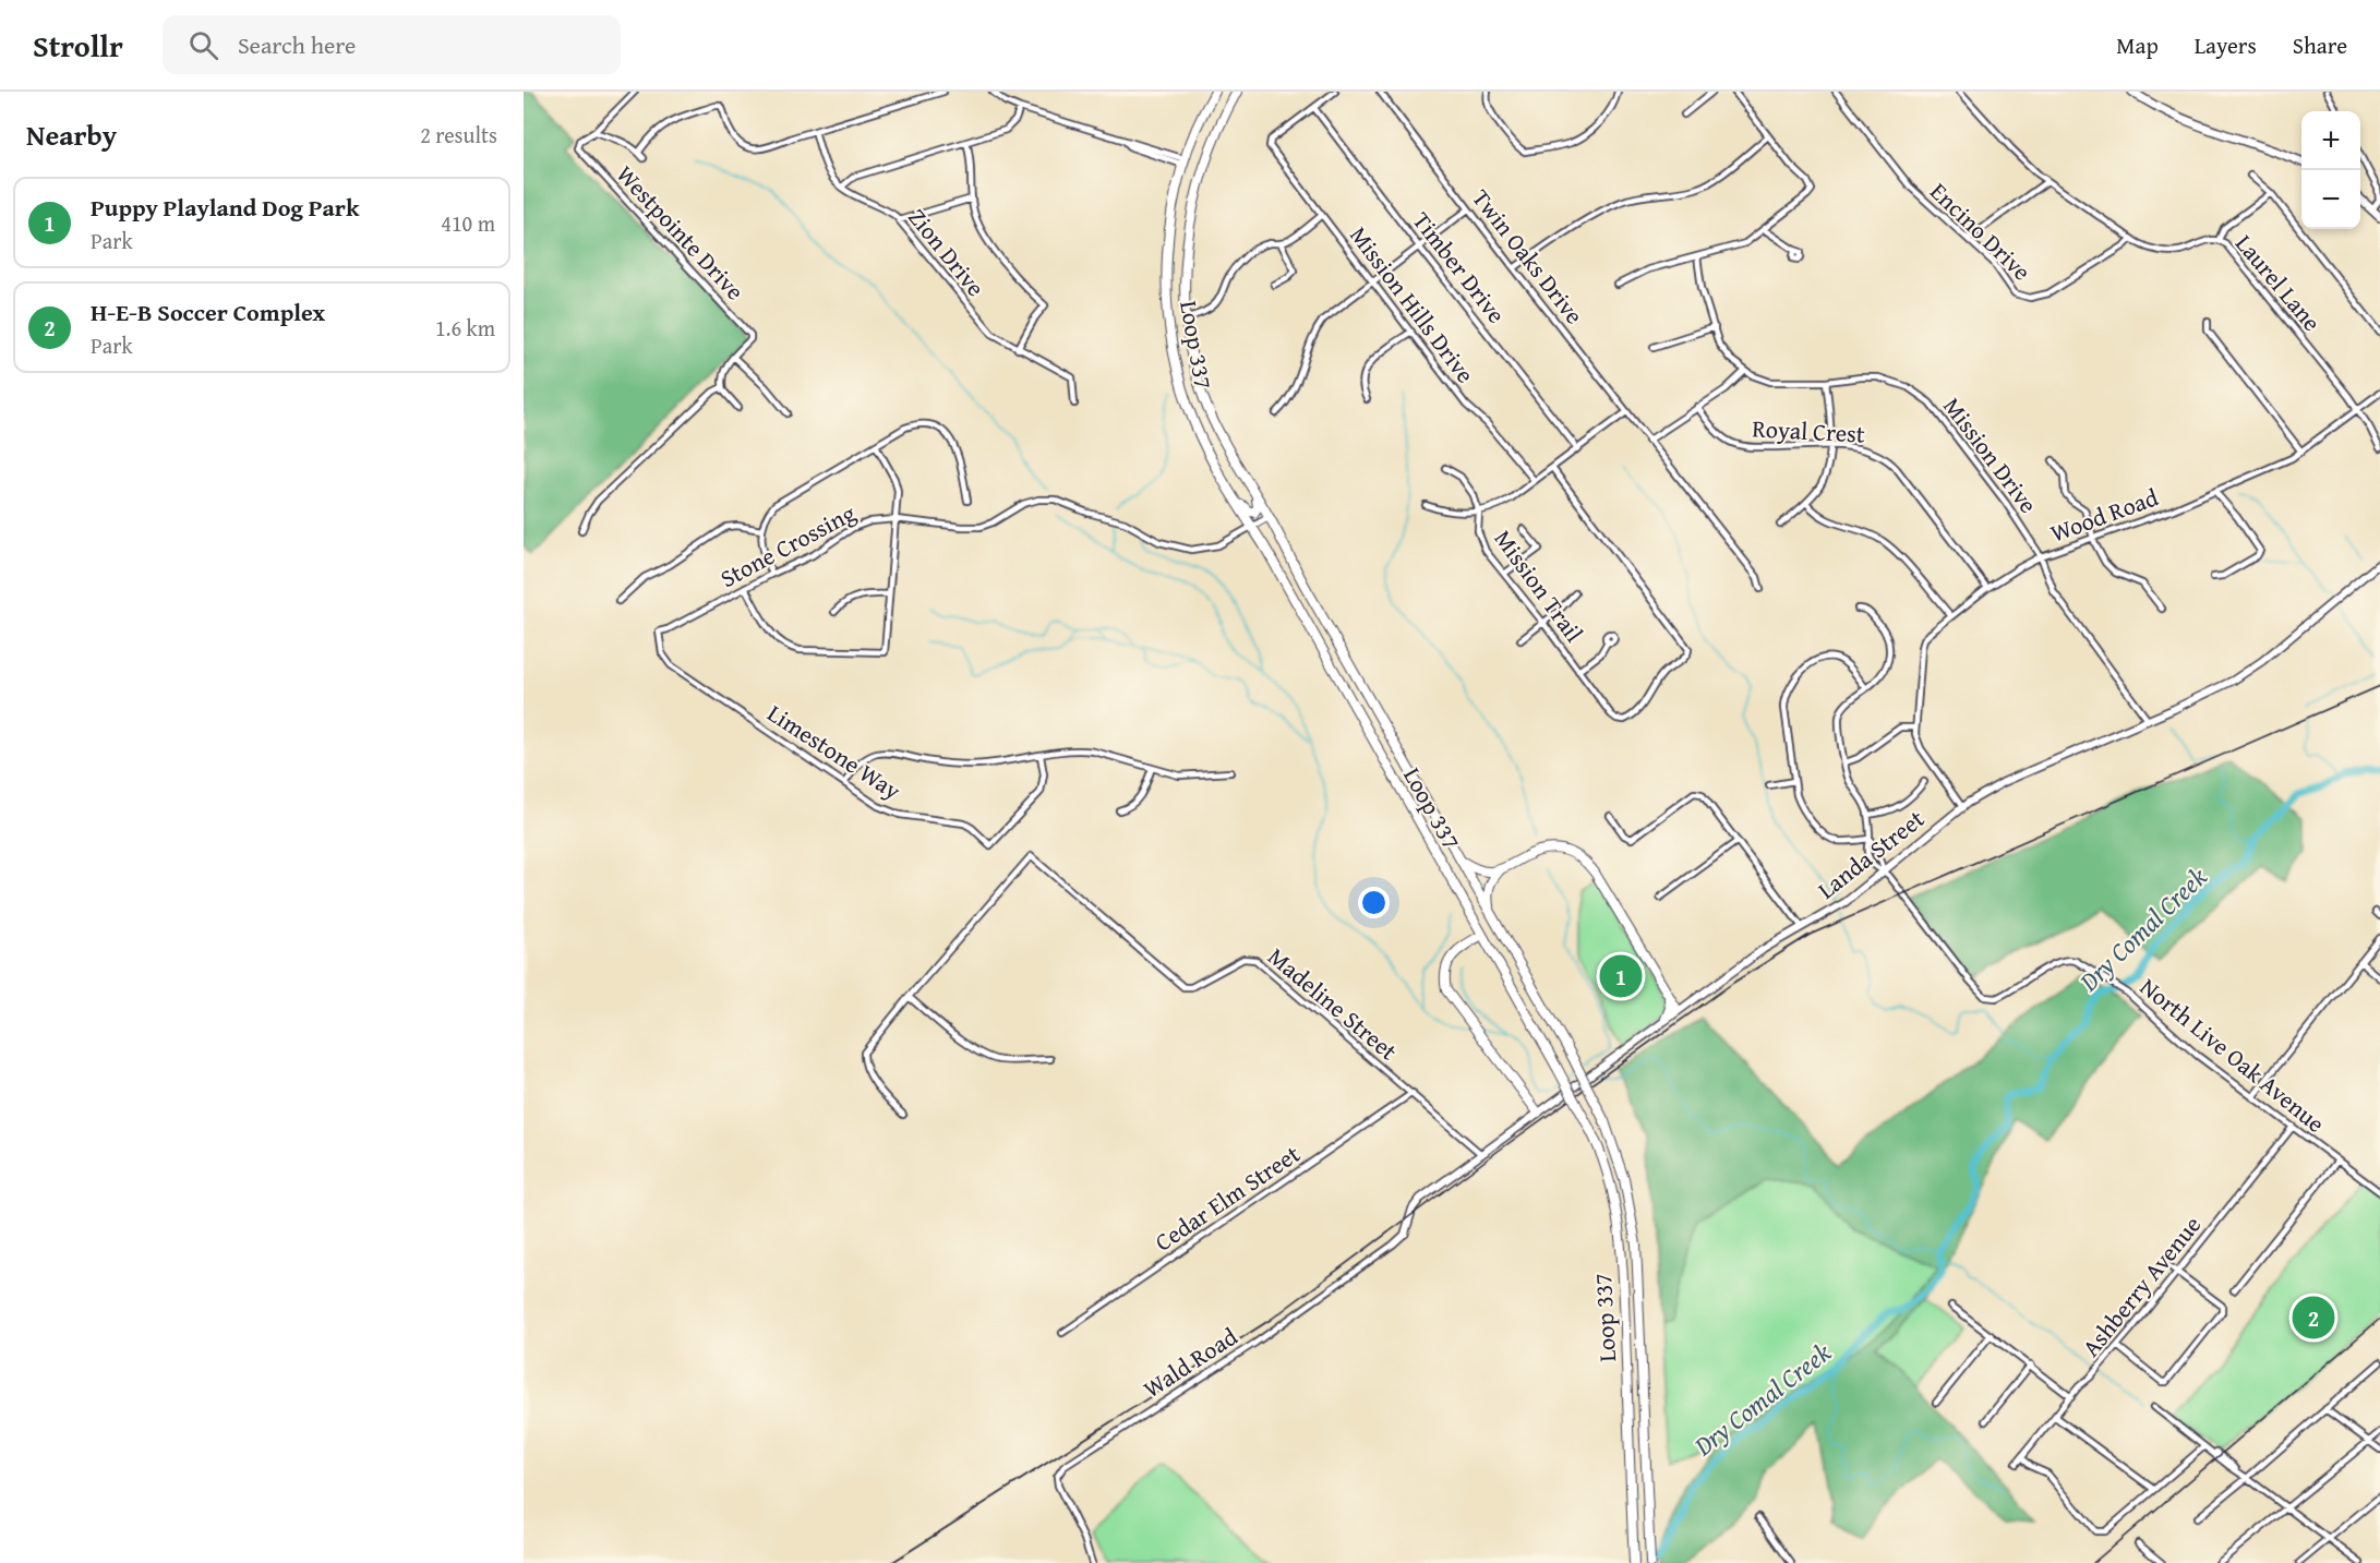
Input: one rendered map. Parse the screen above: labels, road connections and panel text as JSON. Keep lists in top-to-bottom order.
{
  "streets": {
    "main road": ["Loop 337"],
    "street": [
      "Encino Drive",
      "Westpointe Drive",
      "Zion Drive",
      "Twin Oaks Drive",
      "Timber Drive",
      "Laurel Lane",
      "Mission Hills Drive",
      "Royal Crest",
      "Mission Drive",
      "Wood Road",
      "Stone Crossing",
      "Mission Trail",
      "Limestone Way",
      "Landa Street",
      "Madeline Street",
      "North Live Oak Avenue",
      "Cedar Elm Street",
      "Ashberry Avenue",
      "Wald Road"
    ]
  },
  "crossings": [
    ["Encino Drive", "Laurel Lane"],
    ["Timber Drive", "Mission Hills Drive"],
    ["Laurel Lane", "Wood Road"],
    ["Loop 337", "Stone Crossing"],
    ["Royal Crest", "Wood Road"],
    ["Mission Drive", "Wood Road"],
    ["Mission Drive", "Landa Street"],
    ["Stone Crossing", "Limestone Way"],
    ["Landa Street", "Madeline Street"],
    ["Landa Street", "North Live Oak Avenue"],
    ["Landa Street", "Wald Road"],
    ["Madeline Street", "Cedar Elm Street"],
    ["North Live Oak Avenue", "Ashberry Avenue"]
  ],
  "water": ["Dry Comal Creek"],
  "page": {
    "header": "Strollr",
    "search": "Search here",
    "nav": ["Map", "Layers", "Share"],
    "heading": ["Nearby", "2 results"],
    "map_buttons": ["+", "−"],
    "list": [
      {
        "mark": "1",
        "name": "Puppy Playland Dog Park",
        "note": "Park",
        "value": "410 m"
      },
      {
        "mark": "2",
        "name": "H-E-B Soccer Complex",
        "note": "Park",
        "value": "1.6 km"
      }
    ],
    "pins": ["1", "2"]
  }
}
